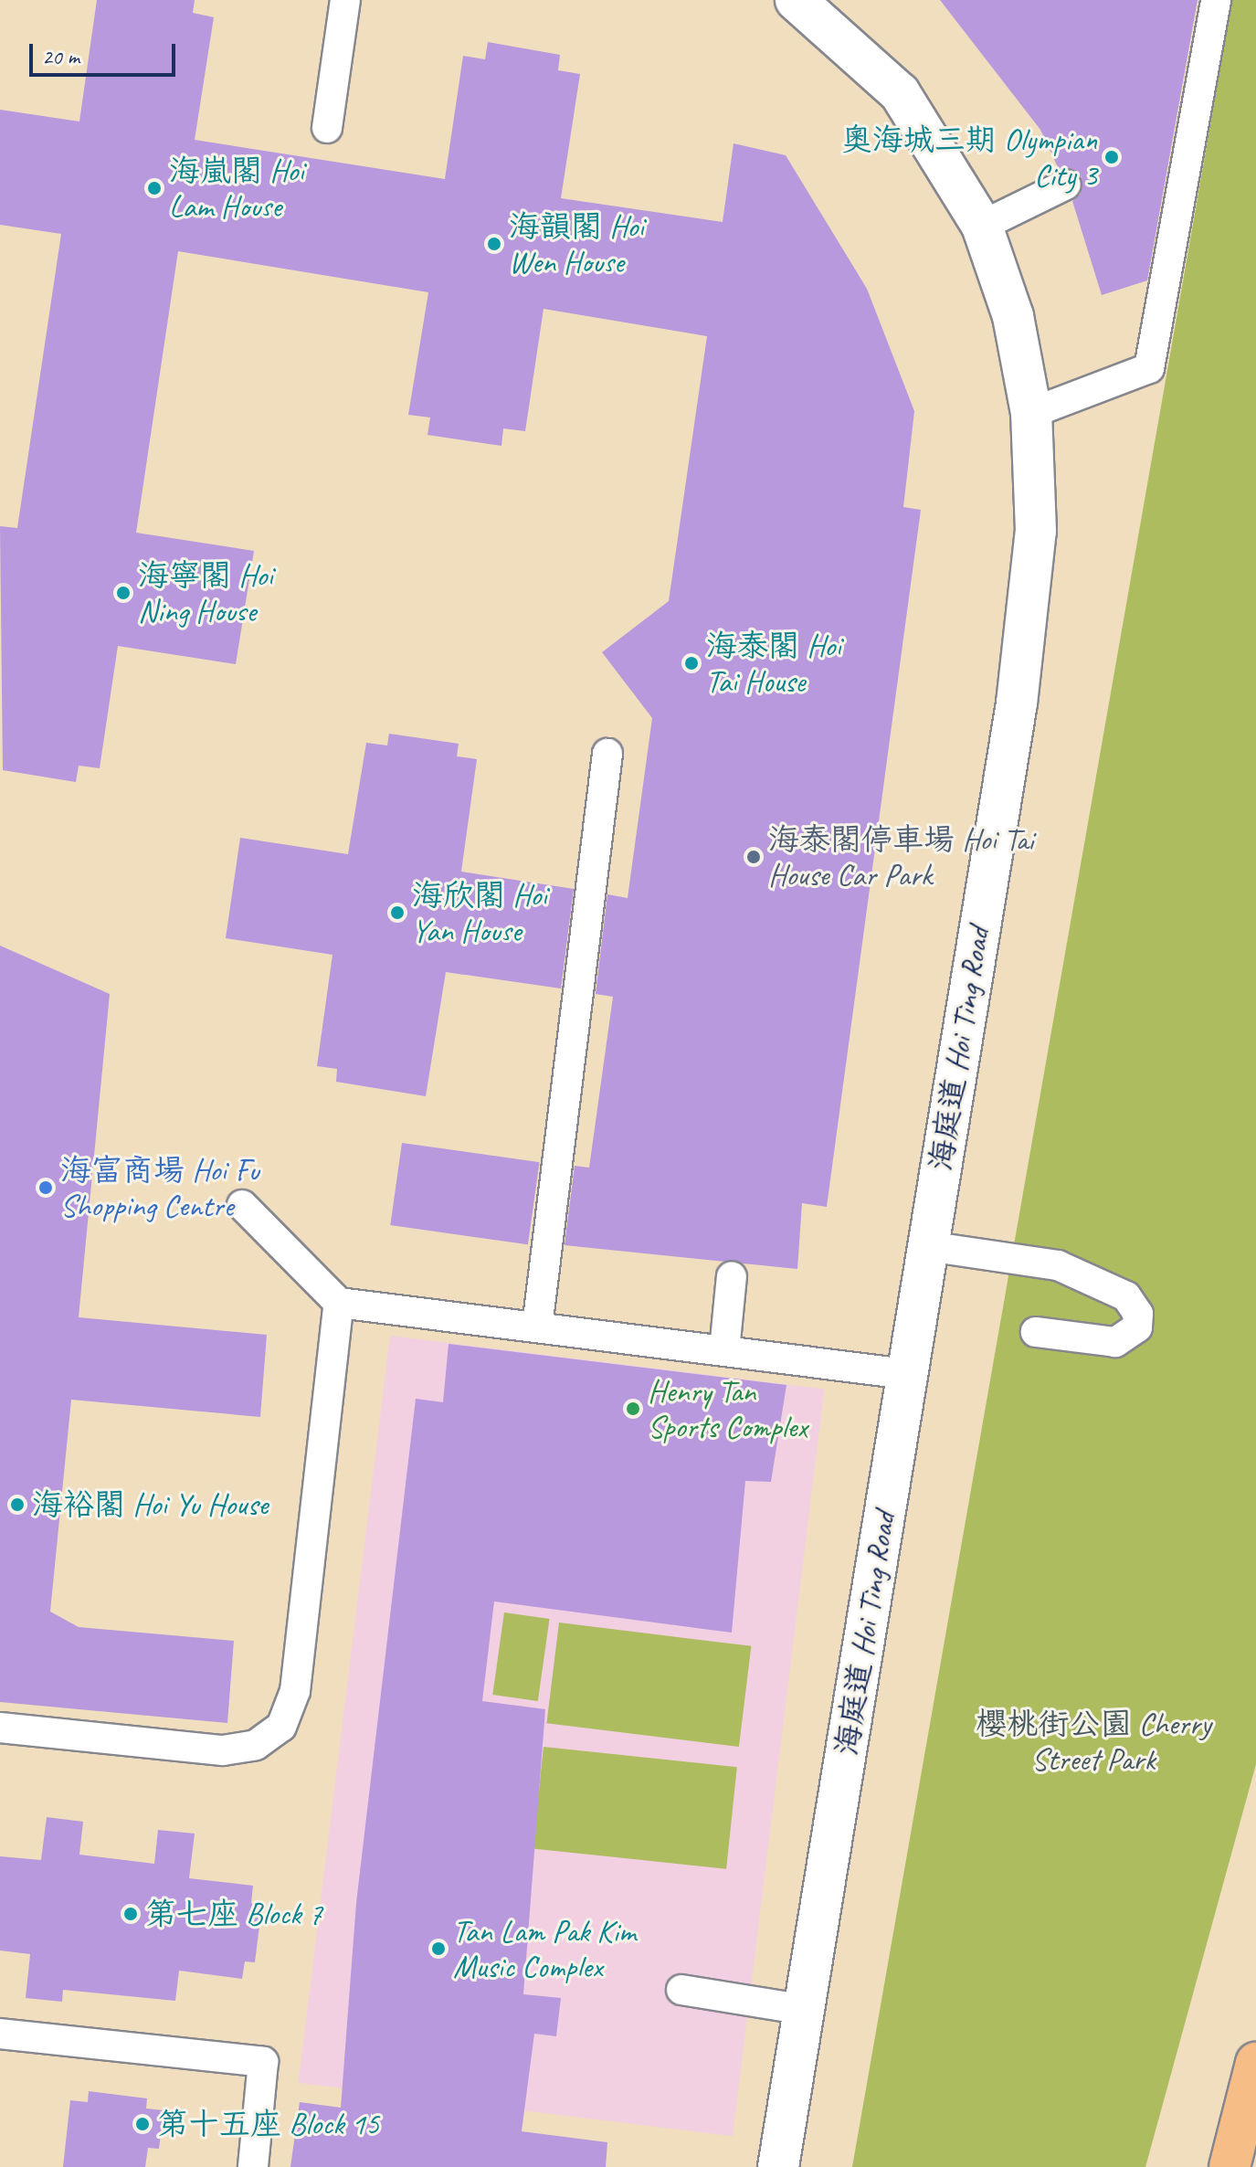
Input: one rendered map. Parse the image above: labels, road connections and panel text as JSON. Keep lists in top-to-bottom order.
{
  "streets": {
    "street": ["海庭道 Hoi Ting Road"]
  },
  "parks": ["櫻桃街公園 Cherry Street Park"],
  "places": [
    "奧海城三期 Olympian City 3",
    "海嵐閣 Hoi Lam House",
    "海韻閣 Hoi Wen House",
    "海寧閣 Hoi Ning House",
    "海泰閣 Hoi Tai House",
    "海泰閣停車場 Hoi Tai House Car Park",
    "海欣閣 Hoi Yan House",
    "海富商場 Hoi Fu Shopping Centre",
    "Henry Tan Sports Complex",
    "海裕閣 Hoi Yu House",
    "第七座 Block 7",
    "Tan Lam Pak Kim Music Complex",
    "第十五座 Block 15"
  ],
  "scale_bar": "20 m"
}
